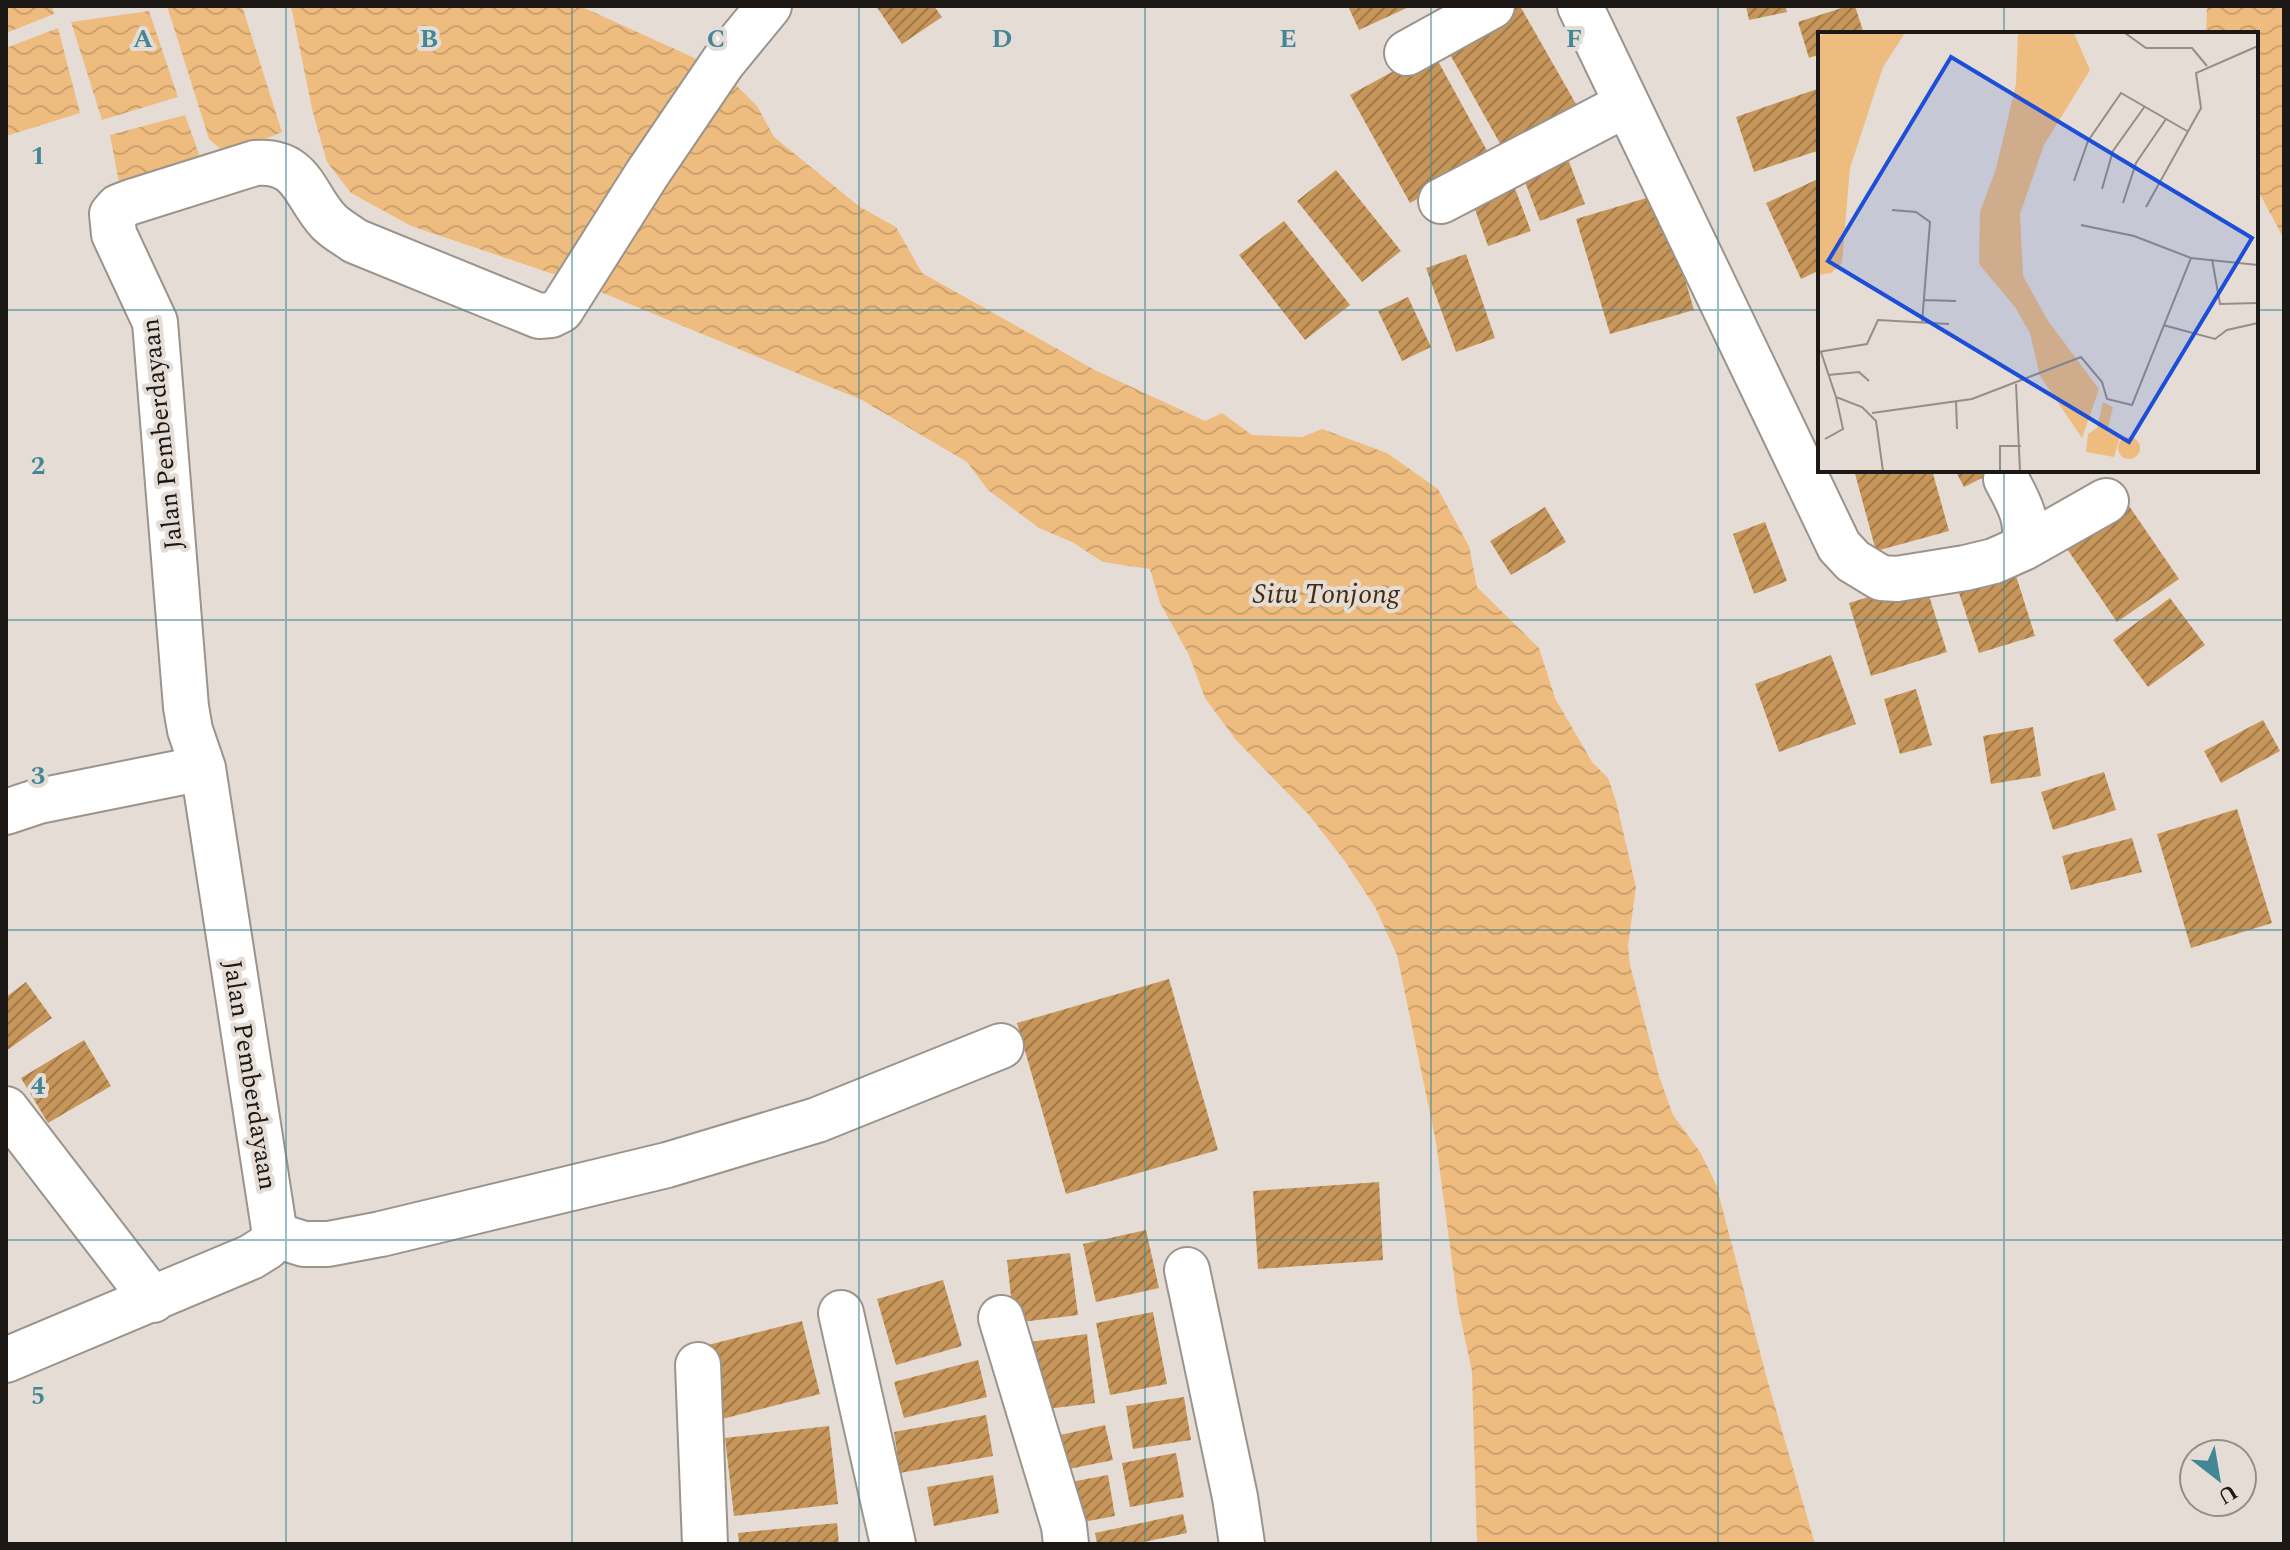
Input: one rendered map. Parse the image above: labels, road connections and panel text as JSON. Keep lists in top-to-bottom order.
{
  "streets": {
    "street": ["Jalan Pemberdayaan"]
  },
  "water": ["Situ Tonjong"],
  "north": "bottom right",
  "grid": {
    "columns": [
      "A",
      "B",
      "C",
      "D",
      "E",
      "F"
    ],
    "rows": [
      "1",
      "2",
      "3",
      "4",
      "5"
    ]
  }
}
